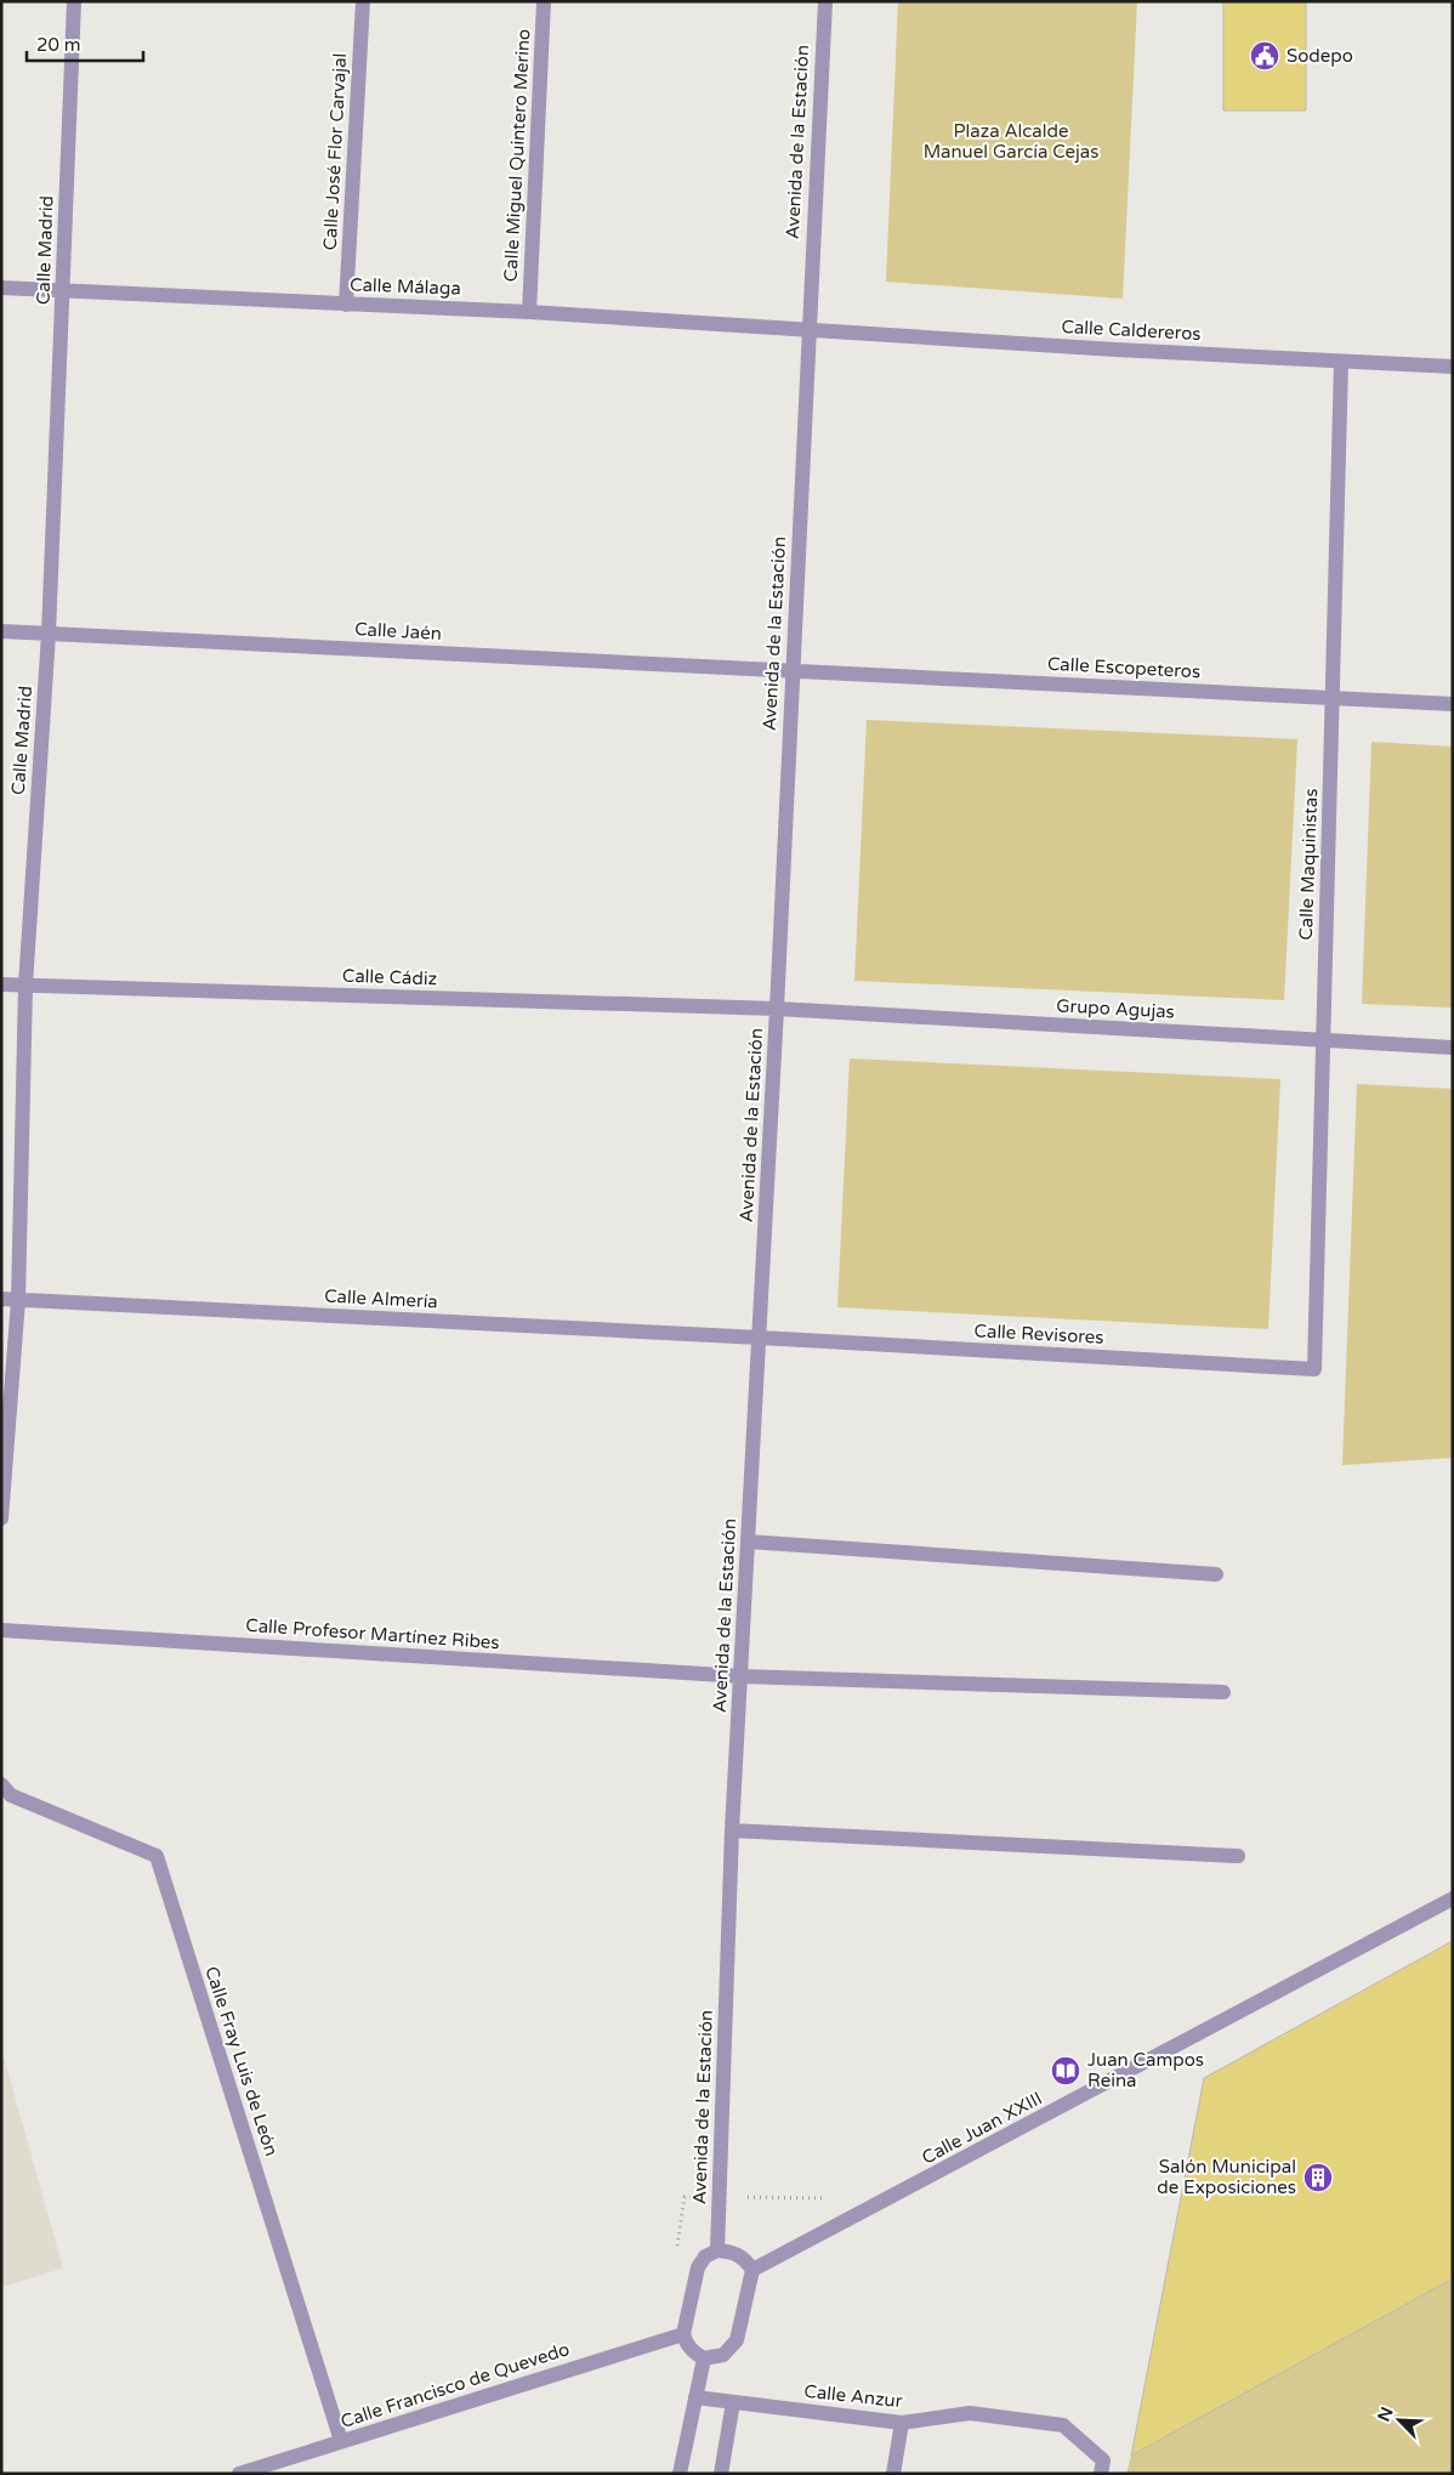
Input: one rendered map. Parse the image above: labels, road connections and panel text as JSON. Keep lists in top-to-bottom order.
{
  "streets": {
    "street": [
      "Avenida de la Estación",
      "Calle José Flor Carvajal",
      "Calle Miguel Quintero Merino",
      "Calle Madrid",
      "Calle Málaga",
      "Calle Caldereros",
      "Calle Jaén",
      "Calle Escopeteros",
      "Calle Maquinistas",
      "Calle Cádiz",
      "Grupo Agujas",
      "Calle Almería",
      "Calle Revisores",
      "Calle Profesor Martínez Ribes",
      "Calle Fray Luis de León",
      "Calle Juan XXIII",
      "Calle Francisco de Quevedo",
      "Calle Anzur"
    ]
  },
  "crossings": [
    ["Avenida de la Estación", "Calle Málaga"],
    ["Avenida de la Estación", "Calle Caldereros"],
    ["Avenida de la Estación", "Calle Jaén"],
    ["Avenida de la Estación", "Calle Escopeteros"],
    ["Avenida de la Estación", "Calle Cádiz"],
    ["Avenida de la Estación", "Grupo Agujas"],
    ["Avenida de la Estación", "Calle Almería"],
    ["Avenida de la Estación", "Calle Revisores"],
    ["Avenida de la Estación", "Calle Profesor Martínez Ribes"],
    ["Calle José Flor Carvajal", "Calle Málaga"],
    ["Calle Miguel Quintero Merino", "Calle Málaga"],
    ["Calle Madrid", "Calle Málaga"],
    ["Calle Madrid", "Calle Jaén"],
    ["Calle Madrid", "Calle Cádiz"],
    ["Calle Madrid", "Calle Almería"],
    ["Calle Málaga", "Calle Caldereros"],
    ["Calle Caldereros", "Calle Maquinistas"],
    ["Calle Jaén", "Calle Escopeteros"],
    ["Calle Escopeteros", "Calle Maquinistas"],
    ["Calle Maquinistas", "Grupo Agujas"],
    ["Calle Maquinistas", "Calle Revisores"],
    ["Calle Cádiz", "Grupo Agujas"],
    ["Calle Almería", "Calle Revisores"],
    ["Calle Fray Luis de León", "Calle Francisco de Quevedo"]
  ],
  "parks": ["Plaza Alcalde Manuel García Cejas"],
  "places": {
    "public building": ["Sodepo"],
    "library": ["Juan Campos Reina"],
    "building": ["Salón Municipal de Exposiciones"]
  },
  "scale_bar": "20 m",
  "north": "top left"
}
